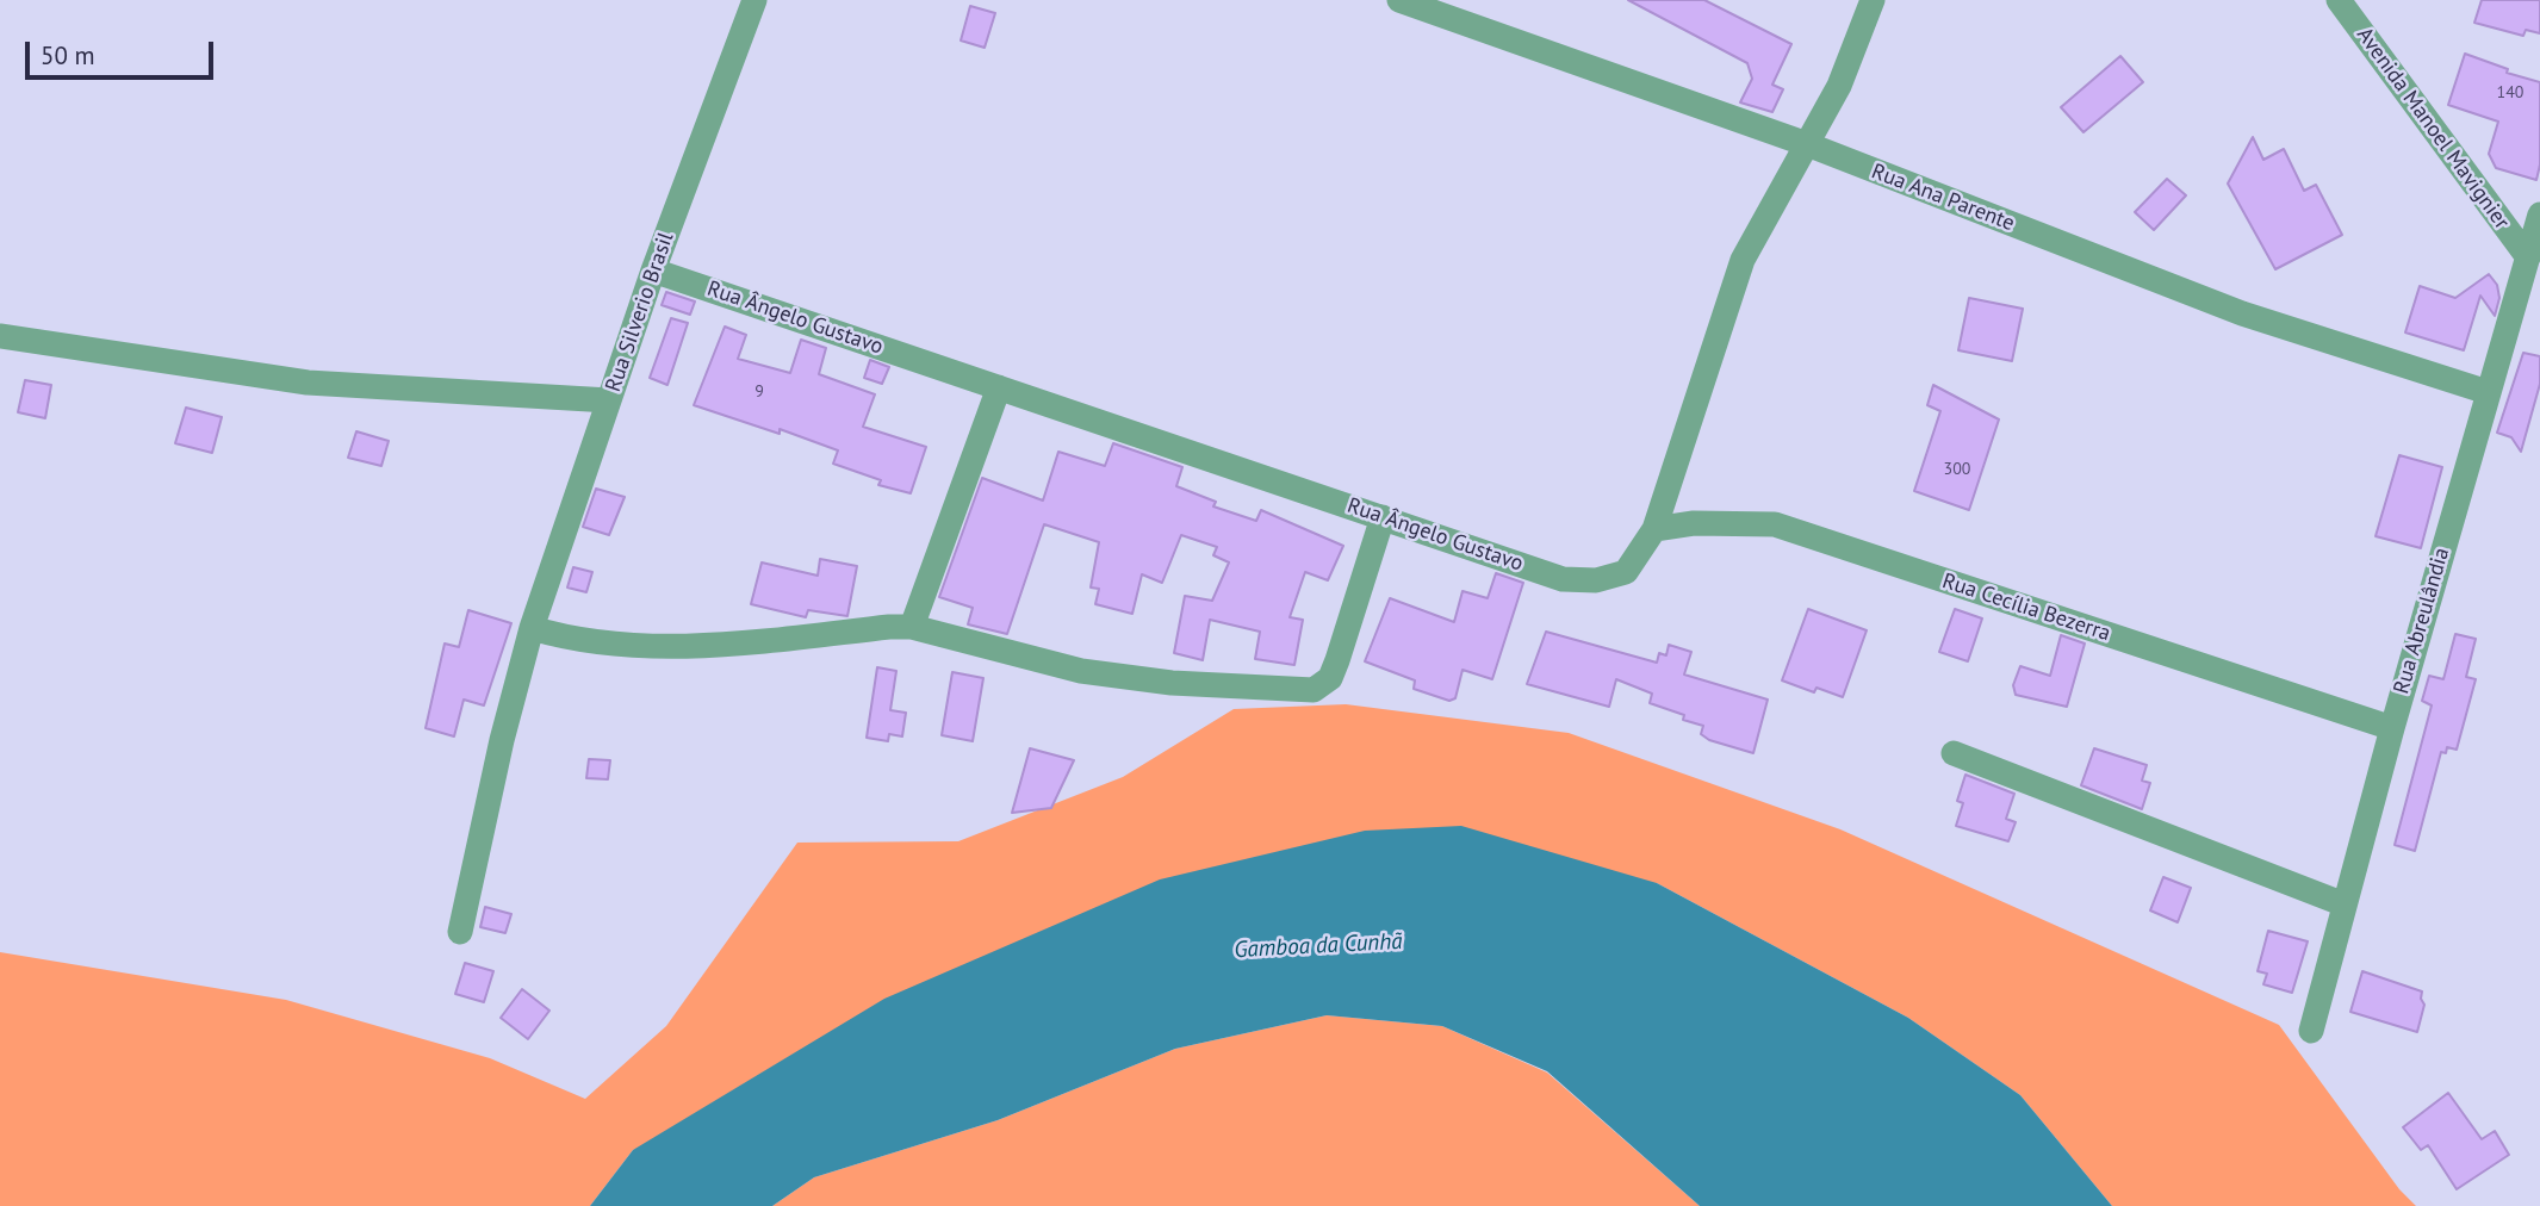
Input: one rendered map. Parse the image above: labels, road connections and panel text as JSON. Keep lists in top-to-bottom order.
{
  "streets": {
    "street": [
      "Avenida Manoel Mavignier",
      "Rua Ana Parente",
      "Rua Silverio Brasil",
      "Rua Ângelo Gustavo",
      "Rua Cecília Bezerra",
      "Rua Abreulândia"
    ]
  },
  "crossings": [
    ["Avenida Manoel Mavignier", "Rua Abreulândia"],
    ["Rua Ana Parente", "Rua Ângelo Gustavo"],
    ["Rua Ana Parente", "Rua Abreulândia"],
    ["Rua Silverio Brasil", "Rua Ângelo Gustavo"],
    ["Rua Ângelo Gustavo", "Rua Cecília Bezerra"],
    ["Rua Cecília Bezerra", "Rua Abreulândia"]
  ],
  "water": ["Gamboa da Cunhã"],
  "house_numbers": ["140", "9", "300"],
  "scale_bar": "50 m"
}
